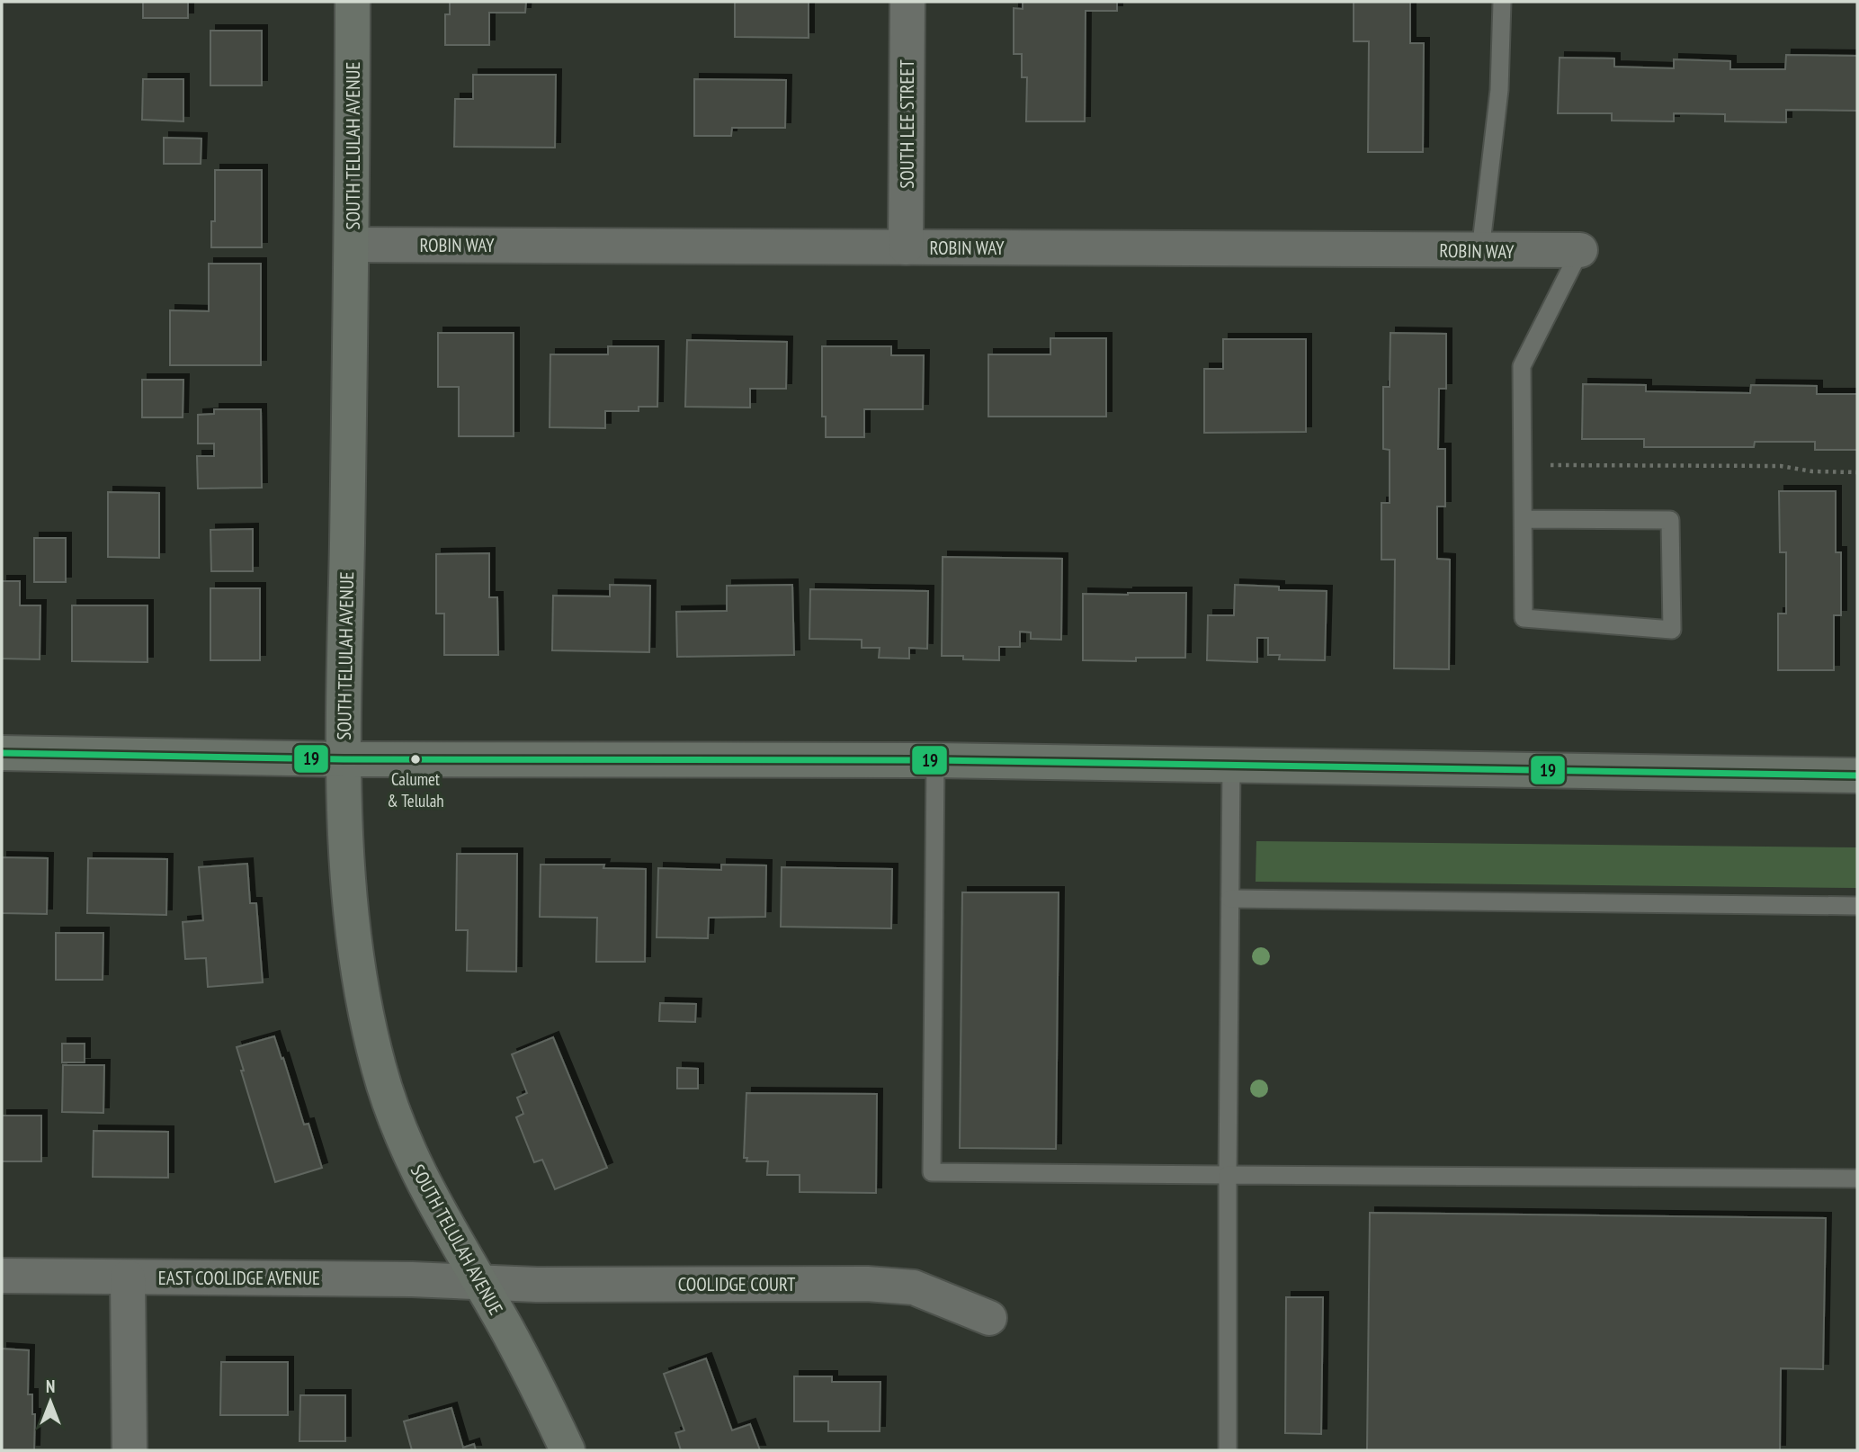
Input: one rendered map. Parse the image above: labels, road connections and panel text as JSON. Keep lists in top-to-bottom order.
{
  "streets": {
    "main road": ["SOUTH TELULAH AVENUE"],
    "street": [
      "SOUTH LEE STREET",
      "ROBIN WAY",
      "EAST COOLIDGE AVENUE",
      "COOLIDGE COURT"
    ]
  },
  "crossings": [
    ["SOUTH LEE STREET", "ROBIN WAY"],
    ["SOUTH TELULAH AVENUE", "ROBIN WAY"],
    ["SOUTH TELULAH AVENUE", "EAST COOLIDGE AVENUE"],
    ["SOUTH TELULAH AVENUE", "COOLIDGE COURT"],
    ["EAST COOLIDGE AVENUE", "COOLIDGE COURT"]
  ],
  "places": ["Calumet & Telulah"],
  "lines": ["transit line 19"],
  "north": "top"
}
